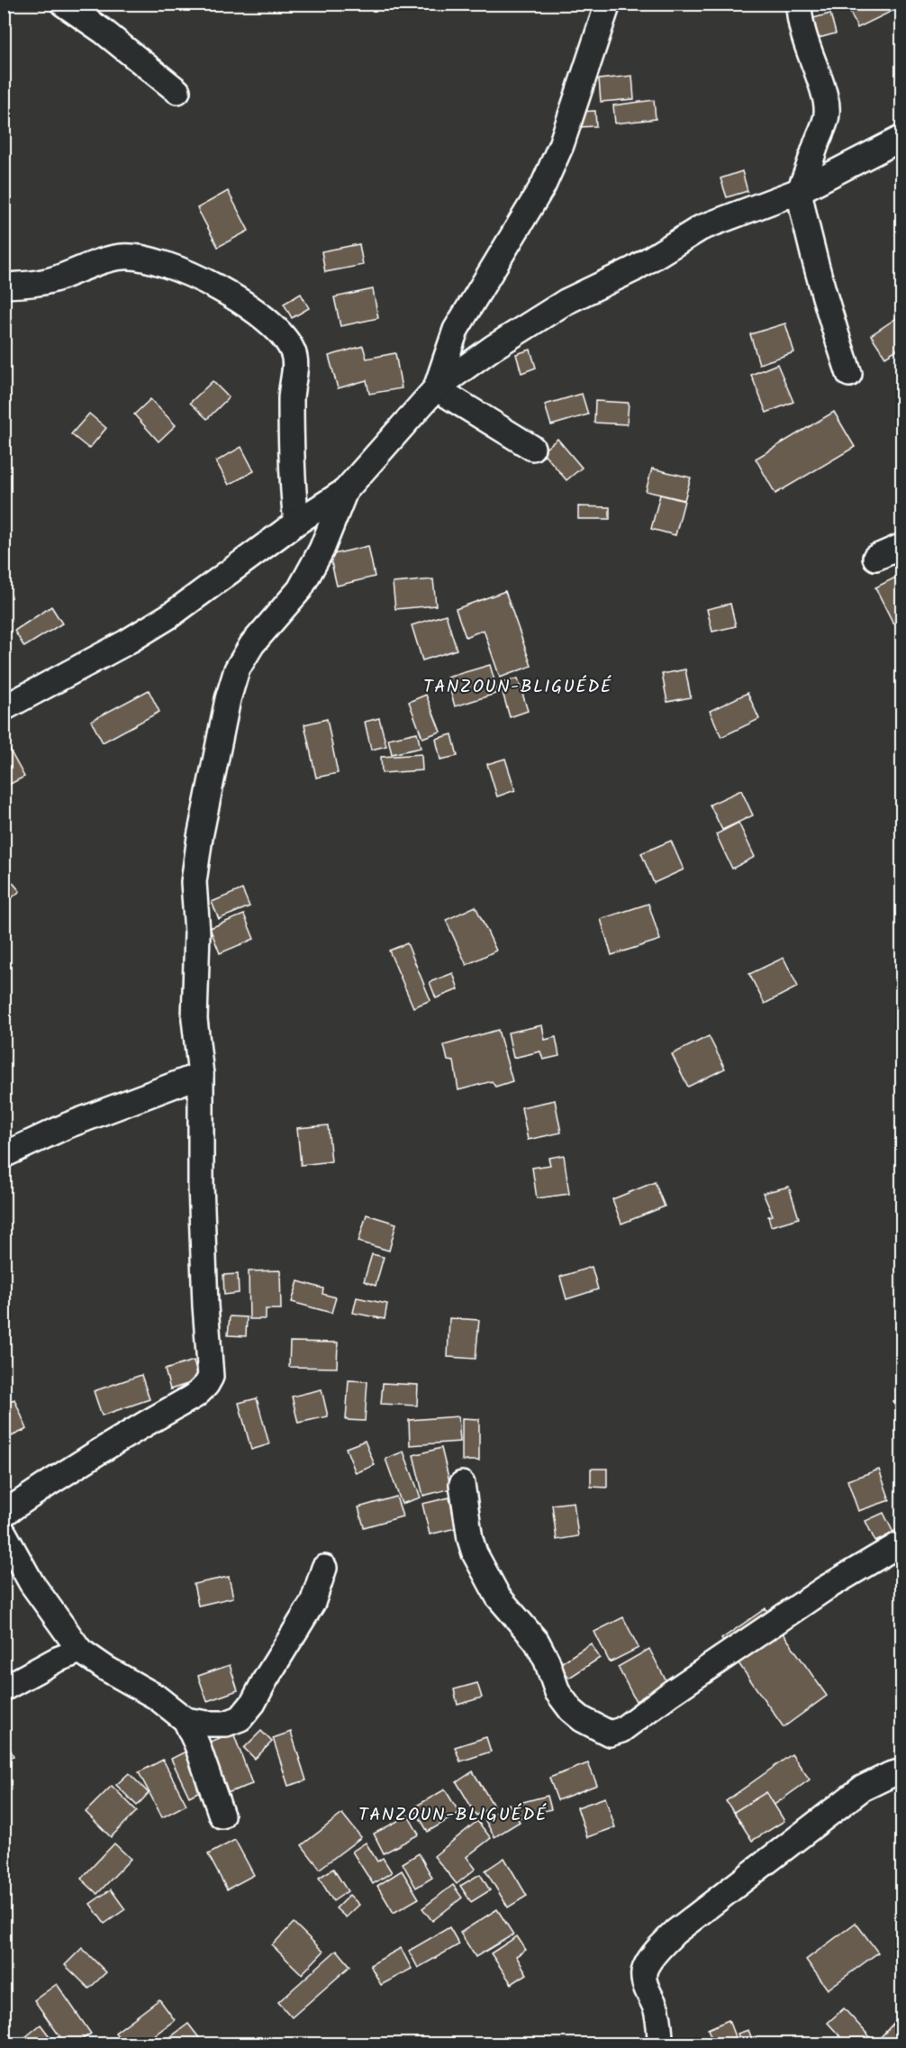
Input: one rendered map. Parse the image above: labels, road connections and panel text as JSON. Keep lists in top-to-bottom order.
{
  "districts": ["TANZOUN-BLIGUÉDÉ", "TANZOUN-BLIGUÉDÉ"]
}
